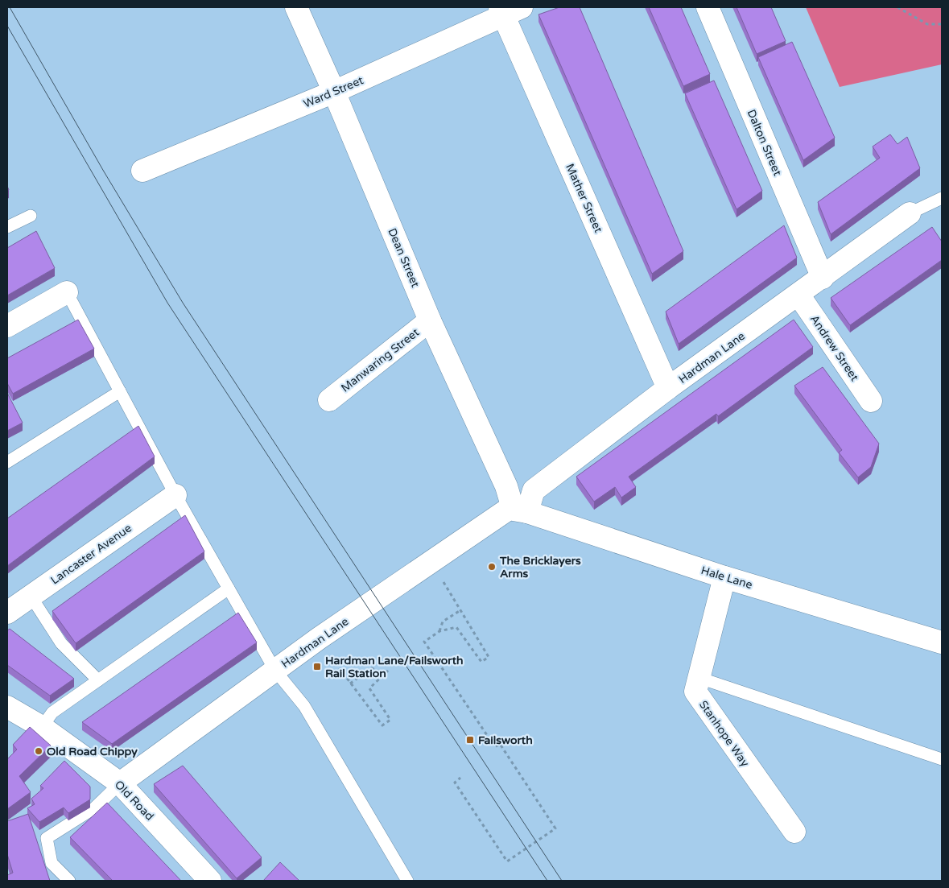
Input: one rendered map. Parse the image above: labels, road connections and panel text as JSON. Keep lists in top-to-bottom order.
{
  "streets": {
    "street": [
      "Ward Street",
      "Dalton Street",
      "Mather Street",
      "Dean Street",
      "Andrew Street",
      "Hardman Lane",
      "Manwaring Street",
      "Lancaster Avenue",
      "Hale Lane",
      "Stanhope Way",
      "Old Road"
    ]
  },
  "crossings": [
    ["Ward Street", "Mather Street"],
    ["Ward Street", "Dean Street"],
    ["Dalton Street", "Hardman Lane"],
    ["Mather Street", "Hardman Lane"],
    ["Dean Street", "Hardman Lane"],
    ["Dean Street", "Manwaring Street"],
    ["Dean Street", "Hale Lane"],
    ["Andrew Street", "Hardman Lane"],
    ["Hardman Lane", "Hale Lane"],
    ["Hardman Lane", "Old Road"],
    ["Hale Lane", "Stanhope Way"]
  ],
  "places": {
    "other": ["The Bricklayers Arms", "Old Road Chippy"],
    "transit": ["Hardman Lane/Failsworth Rail Station", "Failsworth"]
  }
}
